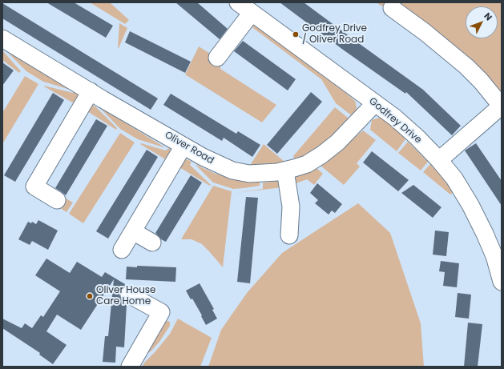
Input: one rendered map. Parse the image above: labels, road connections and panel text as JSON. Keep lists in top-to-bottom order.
{
  "streets": {
    "street": ["Godfrey Drive", "Oliver Road"]
  },
  "crossings": [
    ["Godfrey Drive", "Oliver Road"]
  ],
  "places": ["Godfrey Drive / Oliver Road", "Oliver House Care Home"],
  "north": "top right"
}
